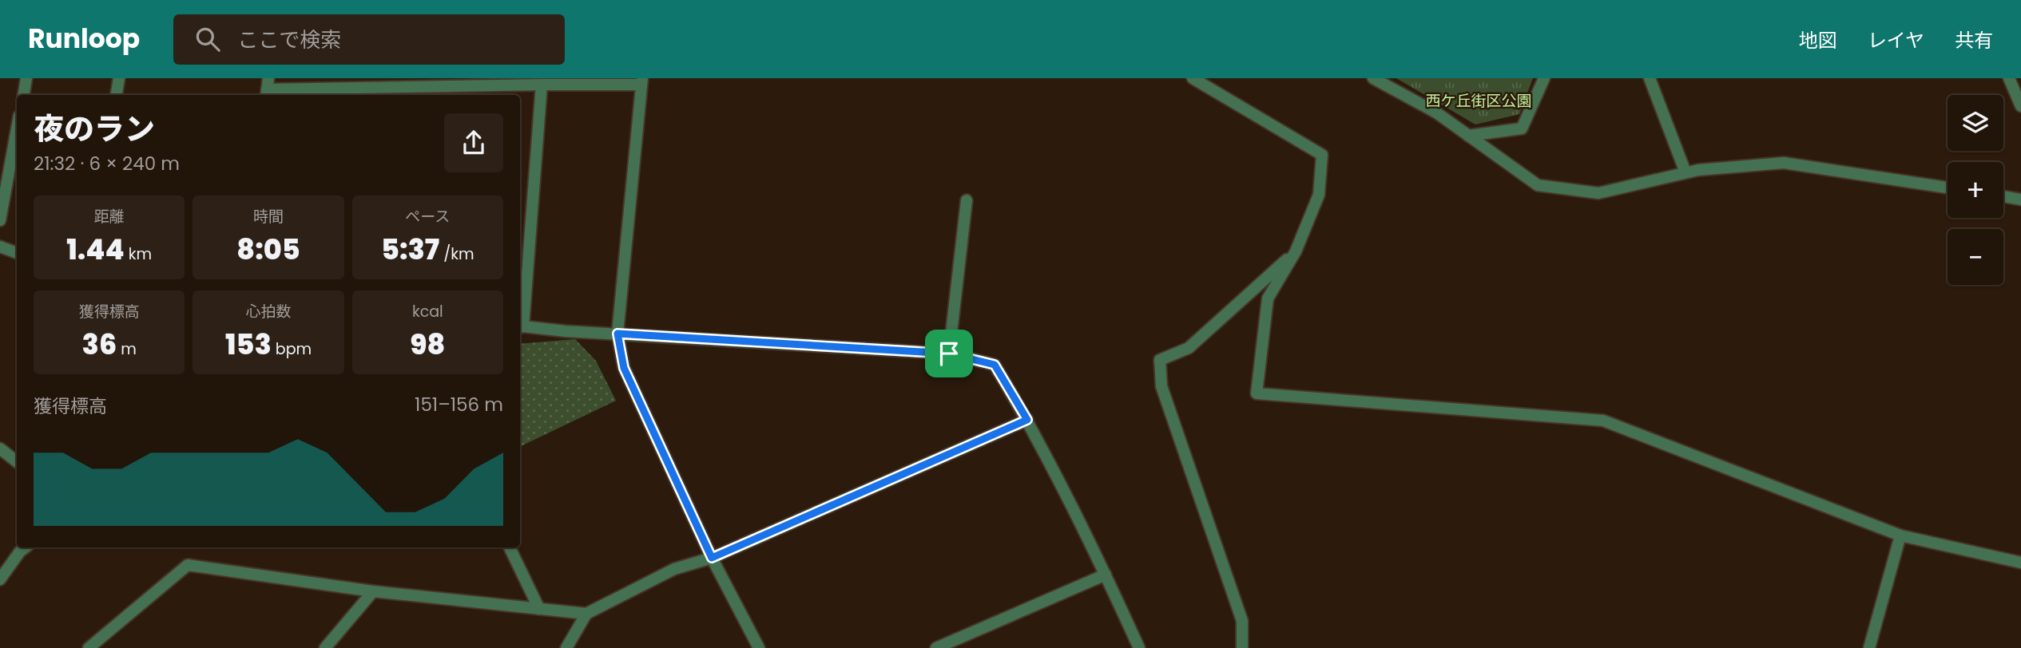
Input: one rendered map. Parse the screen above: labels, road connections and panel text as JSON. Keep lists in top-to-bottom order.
{
  "parks": ["西ケ丘街区公園"],
  "page": {
    "header": "Runloop",
    "search": "ここで検索",
    "nav": ["地図", "レイヤ", "共有"],
    "map_buttons": ["+", "−"],
    "heading": ["夜のラン", "21:32 · 6 × 240 m"],
    "stats": [
      ["距離", "1.44 km"],
      ["時間", "8:05"],
      ["ペース", "5:37 /km"],
      ["獲得標高", "36 m"],
      ["心拍数", "153 bpm"],
      ["kcal", "98"]
    ],
    "chart": ["獲得標高", "151–156 m"]
  }
}
